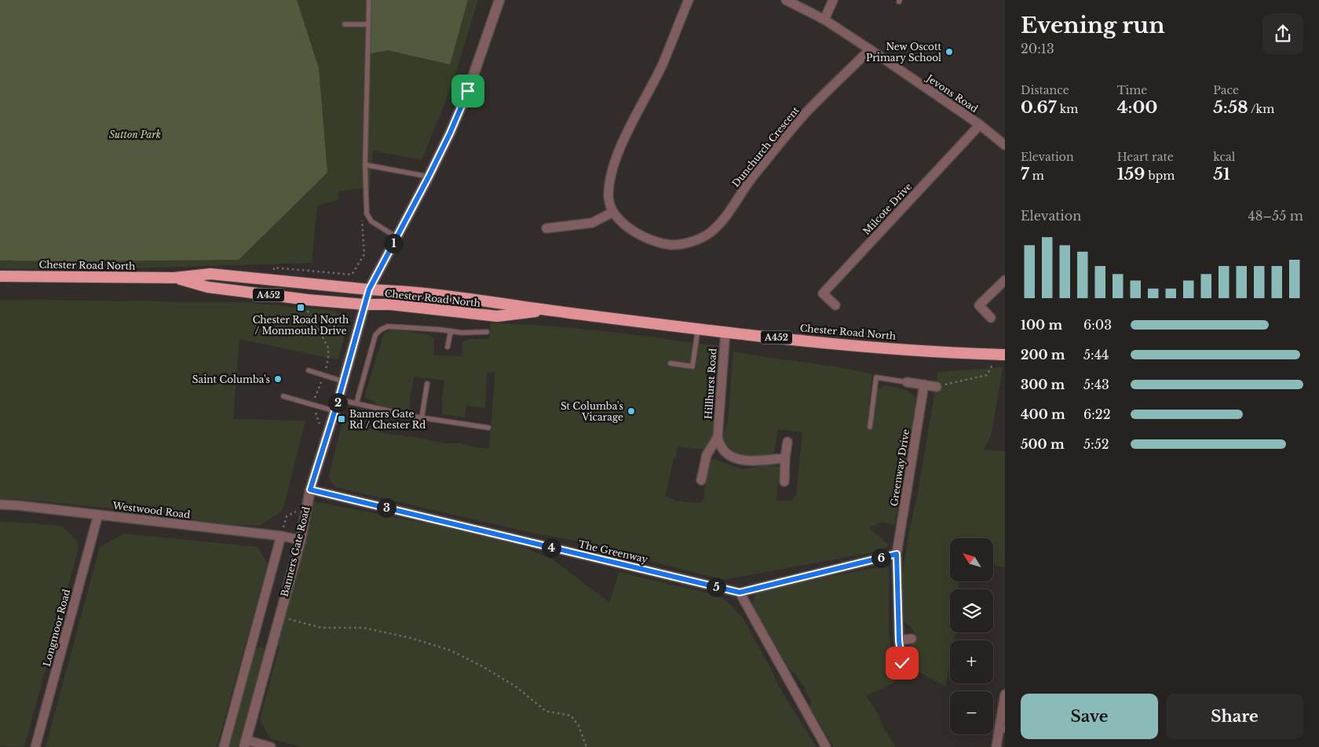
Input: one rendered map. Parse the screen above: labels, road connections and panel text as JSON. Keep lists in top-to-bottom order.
{
  "streets": {
    "highway": ["Chester Road North", "A452"],
    "street": [
      "Jevons Road",
      "Dunchurch Crescent",
      "Milcote Drive",
      "Hillhurst Road",
      "Greenway Drive",
      "Westwood Road",
      "Banners Gate Road",
      "The Greenway",
      "Longmoor Road"
    ]
  },
  "crossings": [
    ["Jevons Road", "Dunchurch Crescent"],
    ["Jevons Road", "Milcote Drive"],
    ["Chester Road North", "Hillhurst Road"],
    ["Chester Road North", "Banners Gate Road"],
    ["Westwood Road", "Banners Gate Road"],
    ["Westwood Road", "Longmoor Road"],
    ["Banners Gate Road", "The Greenway"]
  ],
  "parks": ["Sutton Park"],
  "places": {
    "other": ["New Oscott Primary School", "Saint Columba's", "St Columba's Vicarage"],
    "transit": ["Chester Road North / Monmouth Drive", "Banners Gate Rd / Chester Rd"]
  },
  "north": "top left",
  "page": {
    "heading": ["Evening run", "20:13"],
    "stats": [
      ["Distance", "0.67 km"],
      ["Time", "4:00"],
      ["Pace", "5:58 /km"],
      ["Elevation", "7 m"],
      ["Heart rate", "159 bpm"],
      ["kcal", "51"]
    ],
    "chart": ["Elevation", "48–55 m"],
    "pins": [
      "1",
      "2",
      "3",
      "4",
      "6",
      "5"
    ],
    "list": [
      {
        "name": "100 m",
        "note": "6:03"
      },
      {
        "name": "200 m",
        "note": "5:44"
      },
      {
        "name": "300 m",
        "note": "5:43"
      },
      {
        "name": "400 m",
        "note": "6:22"
      },
      {
        "name": "500 m",
        "note": "5:52"
      }
    ],
    "map_buttons": ["+", "−"],
    "buttons": ["Save", "Share"]
  }
}
